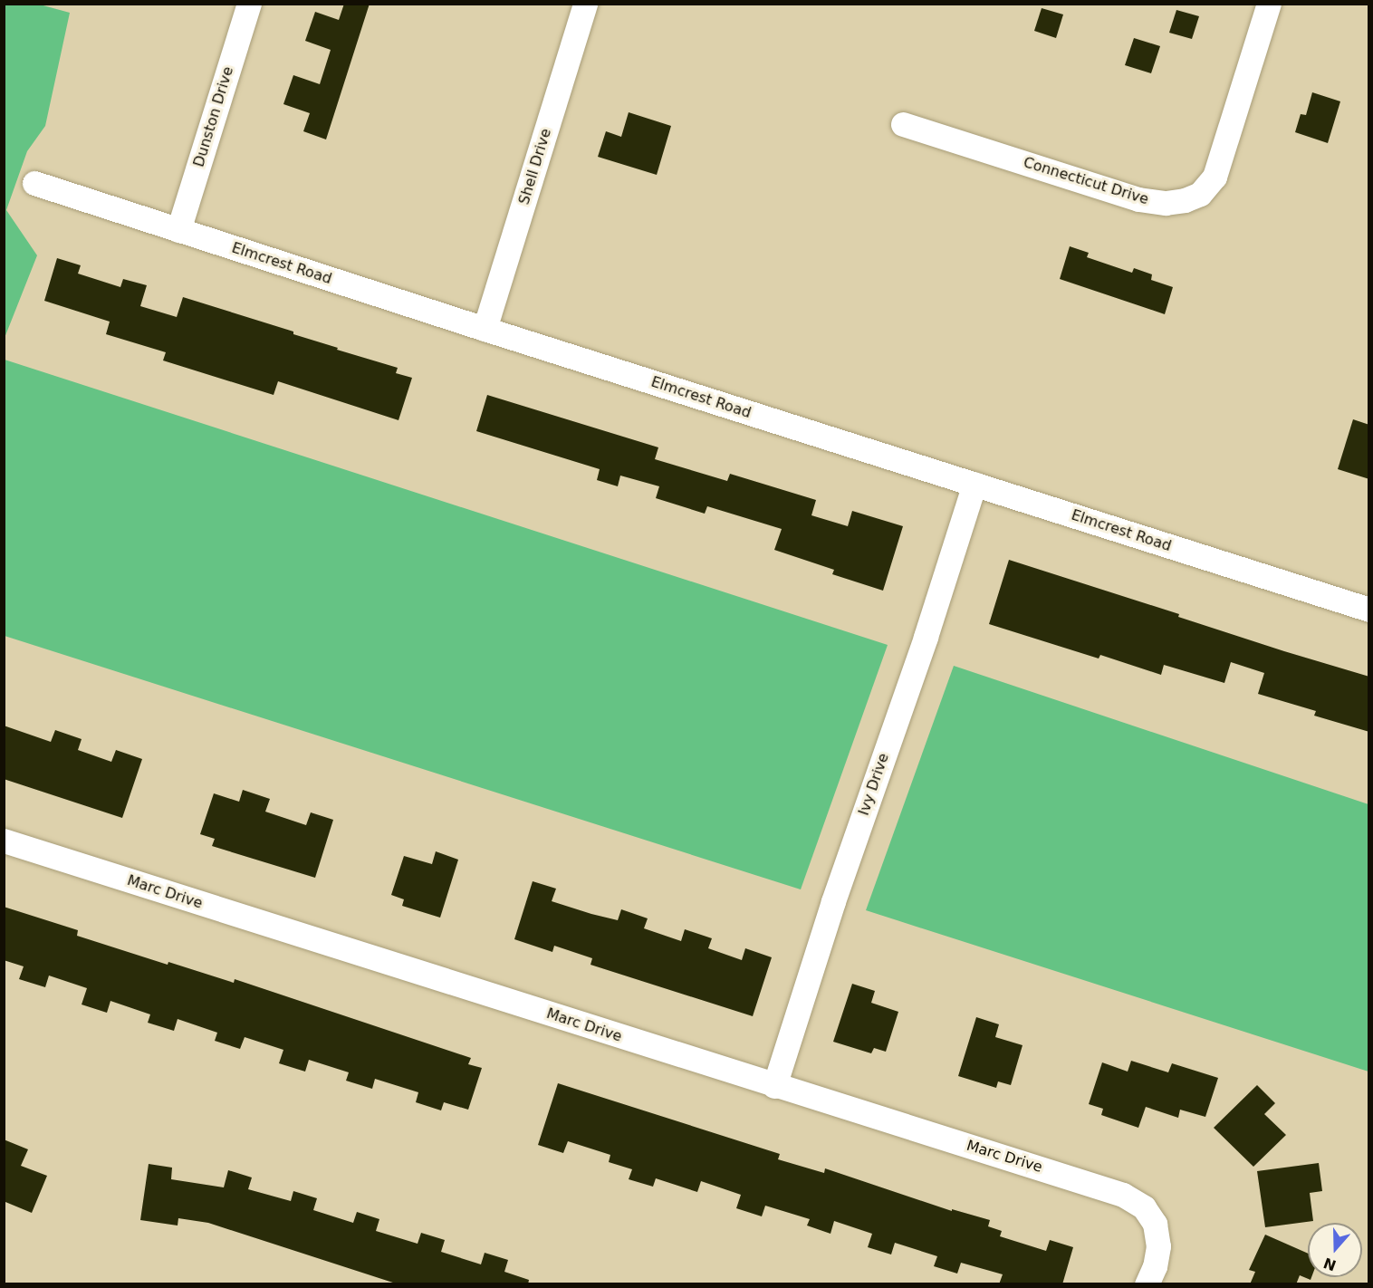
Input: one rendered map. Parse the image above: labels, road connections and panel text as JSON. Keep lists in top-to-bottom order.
{
  "streets": {
    "street": [
      "Dunston Drive",
      "Shell Drive",
      "Connecticut Drive",
      "Elmcrest Road",
      "Ivy Drive",
      "Marc Drive"
    ]
  },
  "crossings": [
    ["Dunston Drive", "Elmcrest Road"],
    ["Shell Drive", "Elmcrest Road"],
    ["Elmcrest Road", "Ivy Drive"],
    ["Ivy Drive", "Marc Drive"]
  ],
  "north": "bottom"
}
